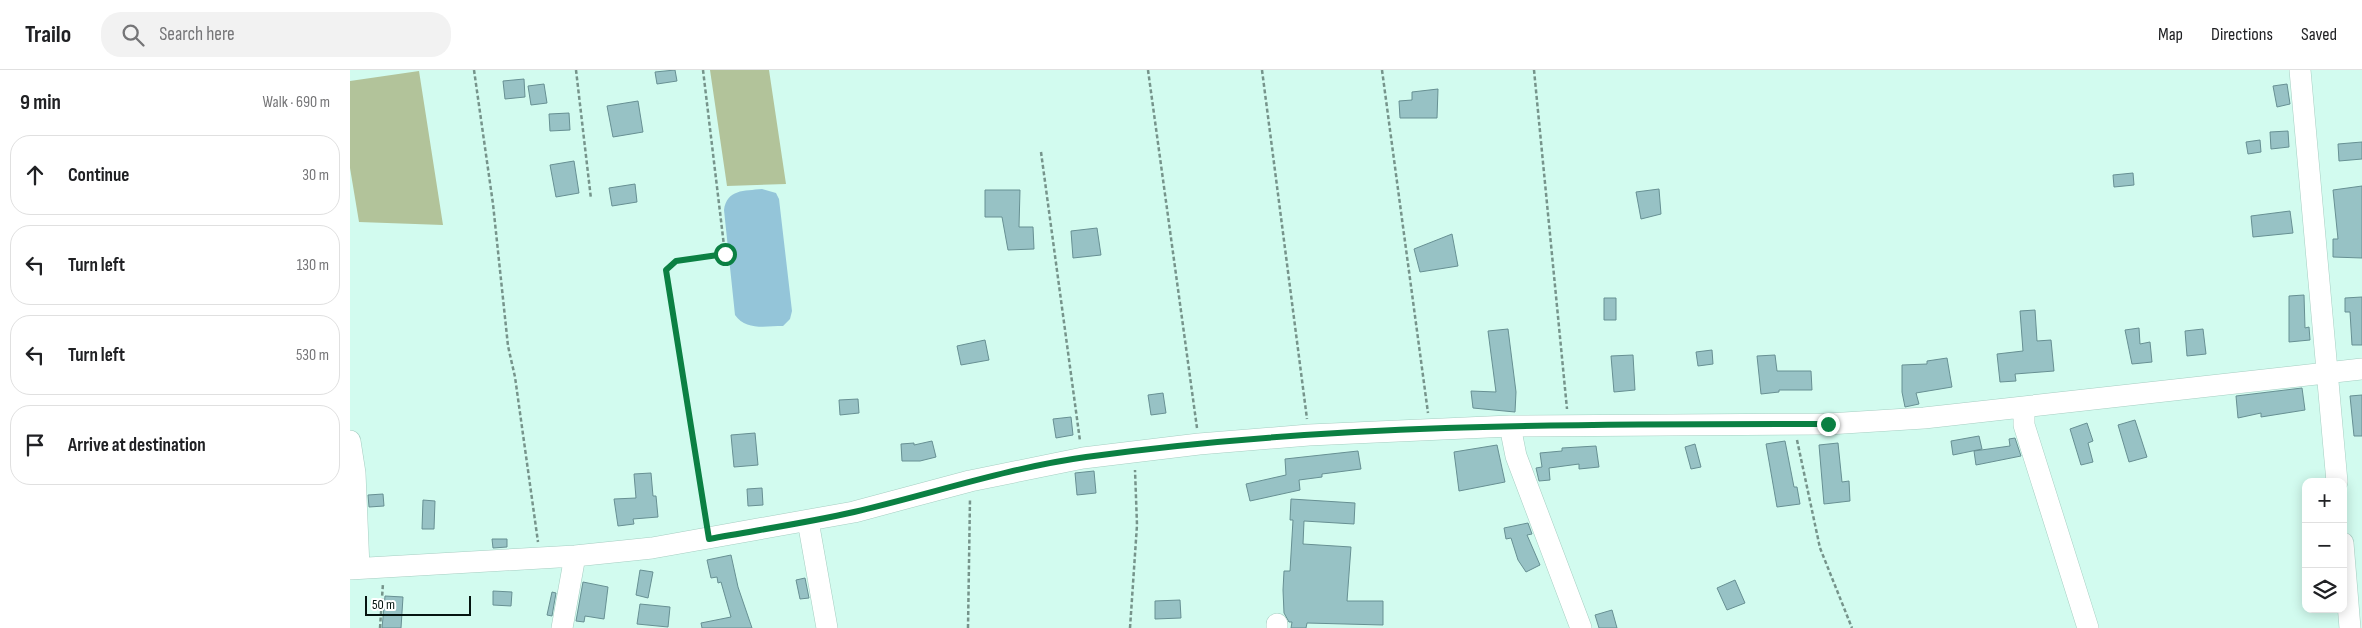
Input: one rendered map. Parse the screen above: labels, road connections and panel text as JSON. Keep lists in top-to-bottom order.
{
  "scale_bar": "50 m",
  "page": {
    "header": "Trailo",
    "search": "Search here",
    "nav": ["Map", "Directions", "Saved"],
    "heading": ["9 min", "Walk · 690 m"],
    "list": [
      ["Continue", "30 m"],
      ["Turn left", "130 m"],
      ["Turn left", "530 m"],
      "Arrive at destination"
    ],
    "map_buttons": ["+", "−"],
    "scale": "50 m"
  }
}
